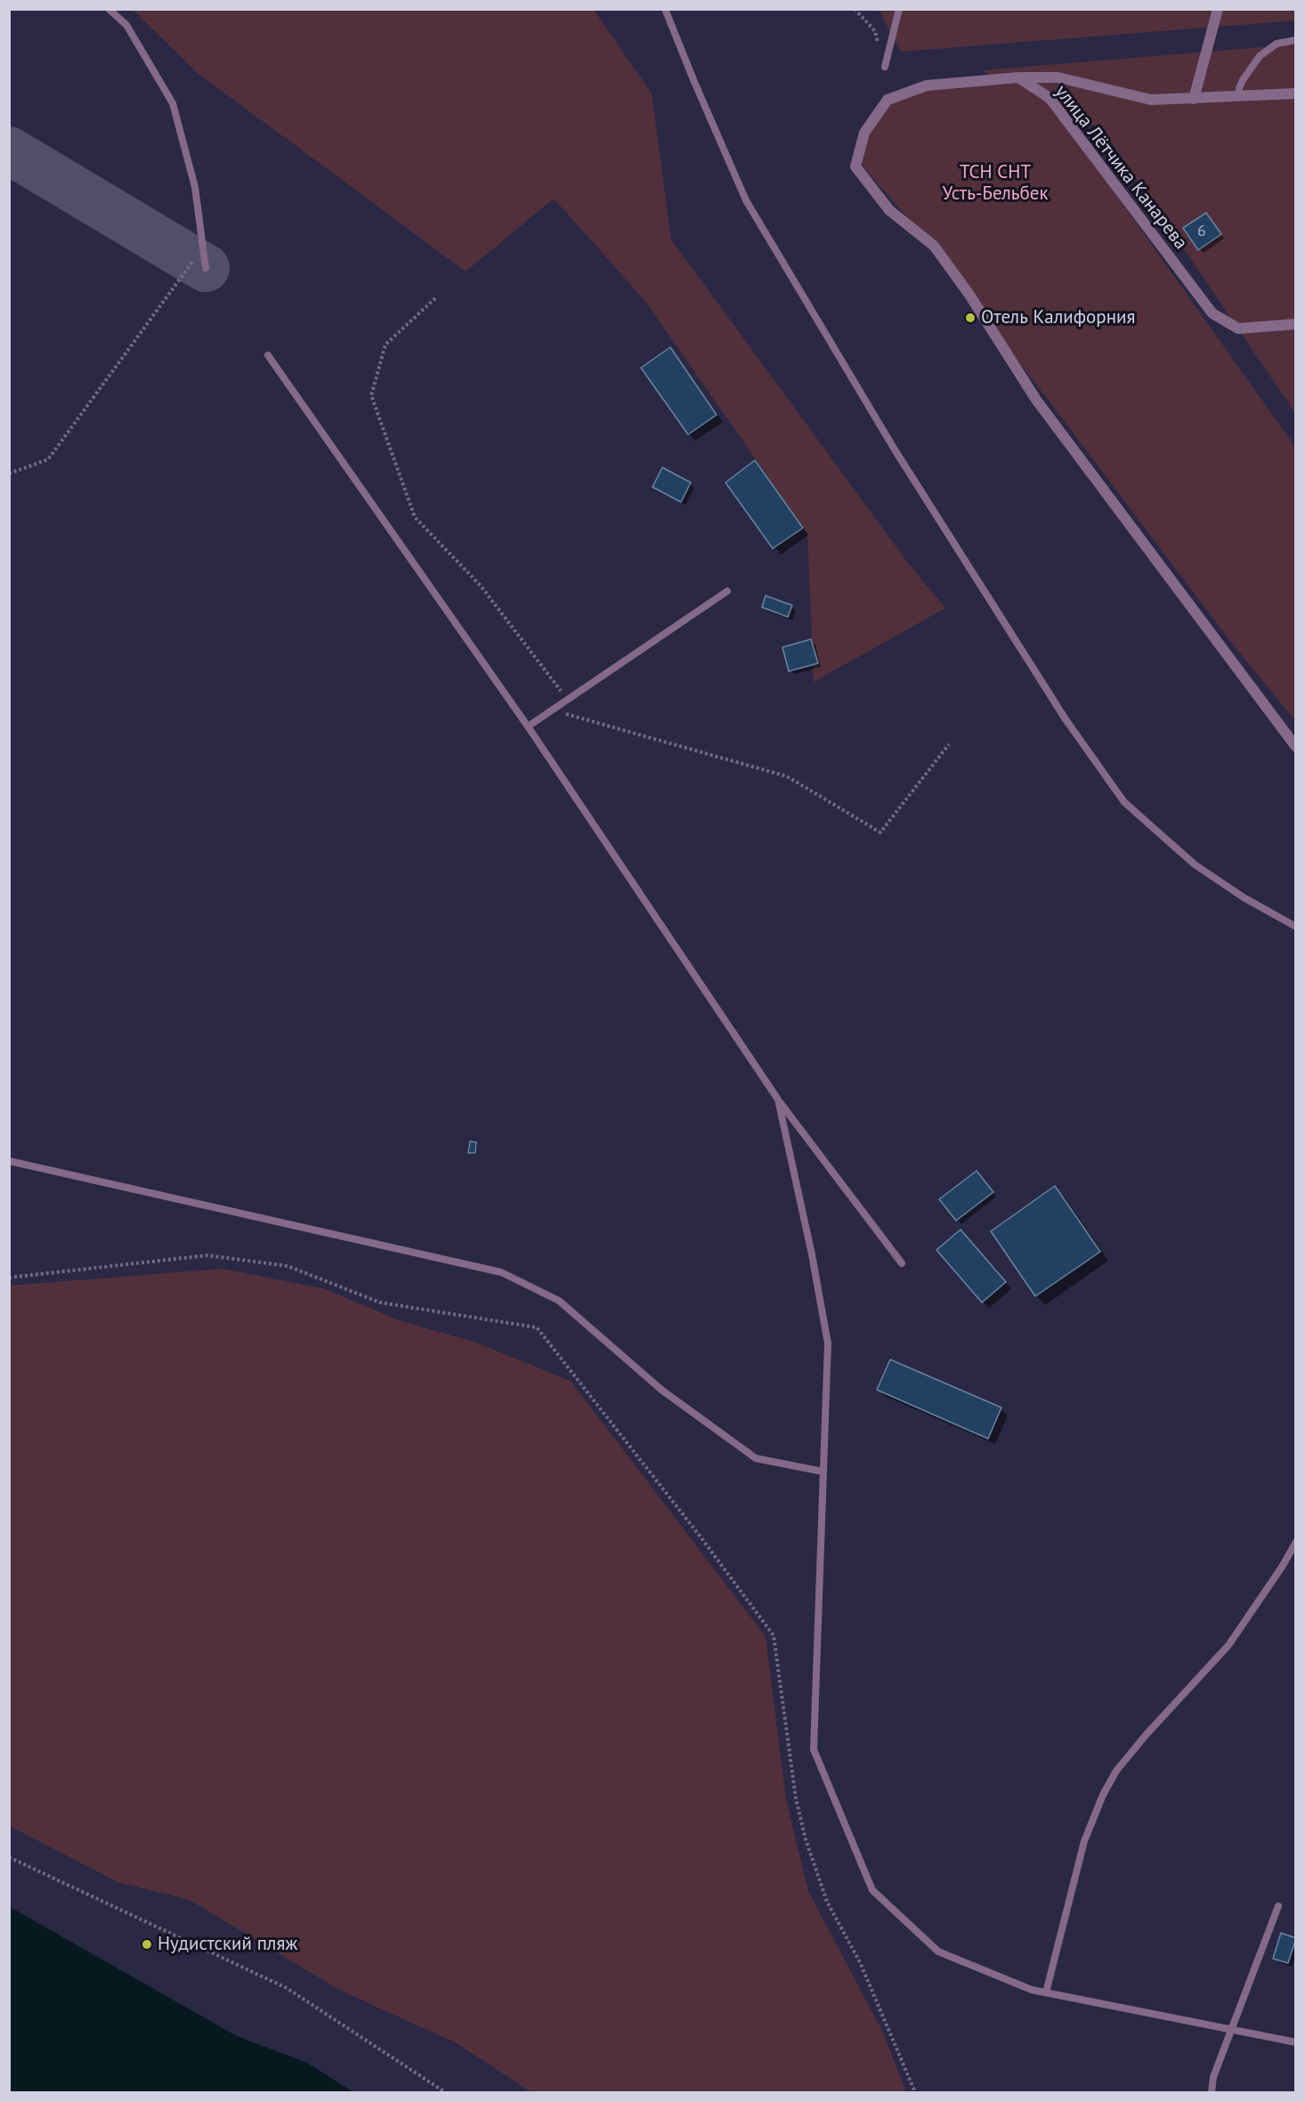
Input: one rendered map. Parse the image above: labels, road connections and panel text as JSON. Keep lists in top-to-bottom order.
{
  "streets": {
    "street": ["улица Лётчика Канарева"]
  },
  "parks": ["ТСН СНТ Усть-Бельбек"],
  "places": ["Отель Калифорния", "Нудистский пляж"],
  "house_numbers": ["6"]
}
